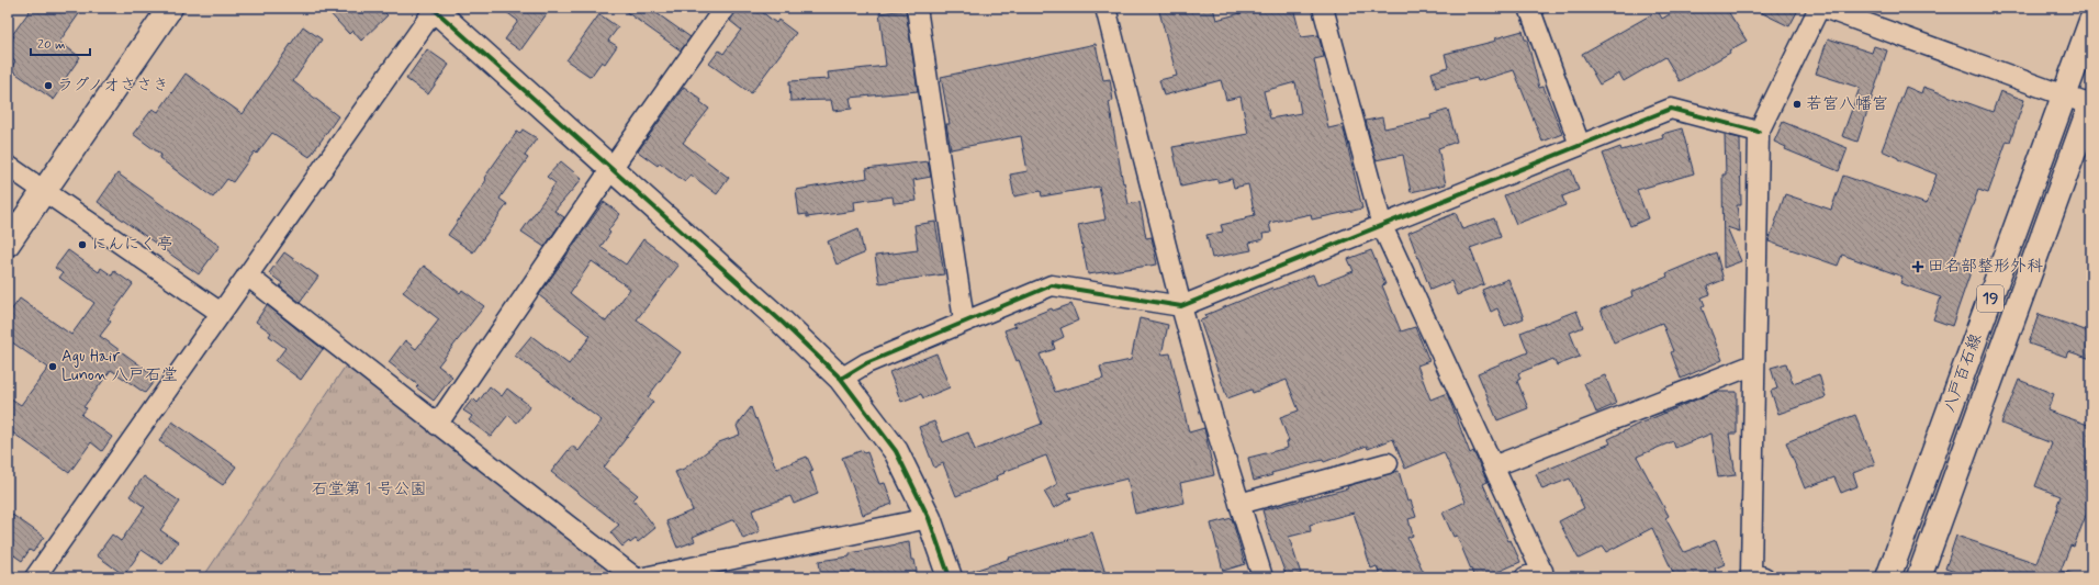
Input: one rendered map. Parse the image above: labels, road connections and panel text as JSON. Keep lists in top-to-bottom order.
{
  "streets": {
    "main road": ["19", "八戸百石線"]
  },
  "parks": ["石堂第１号公園"],
  "places": {
    "other": [
      "ラグノオささき",
      "若宮八幡宮",
      "にんにく亭",
      "Agu Hair Lunon 八戸石堂"
    ],
    "health": ["田名部整形外科"]
  },
  "scale_bar": "20 m"
}
